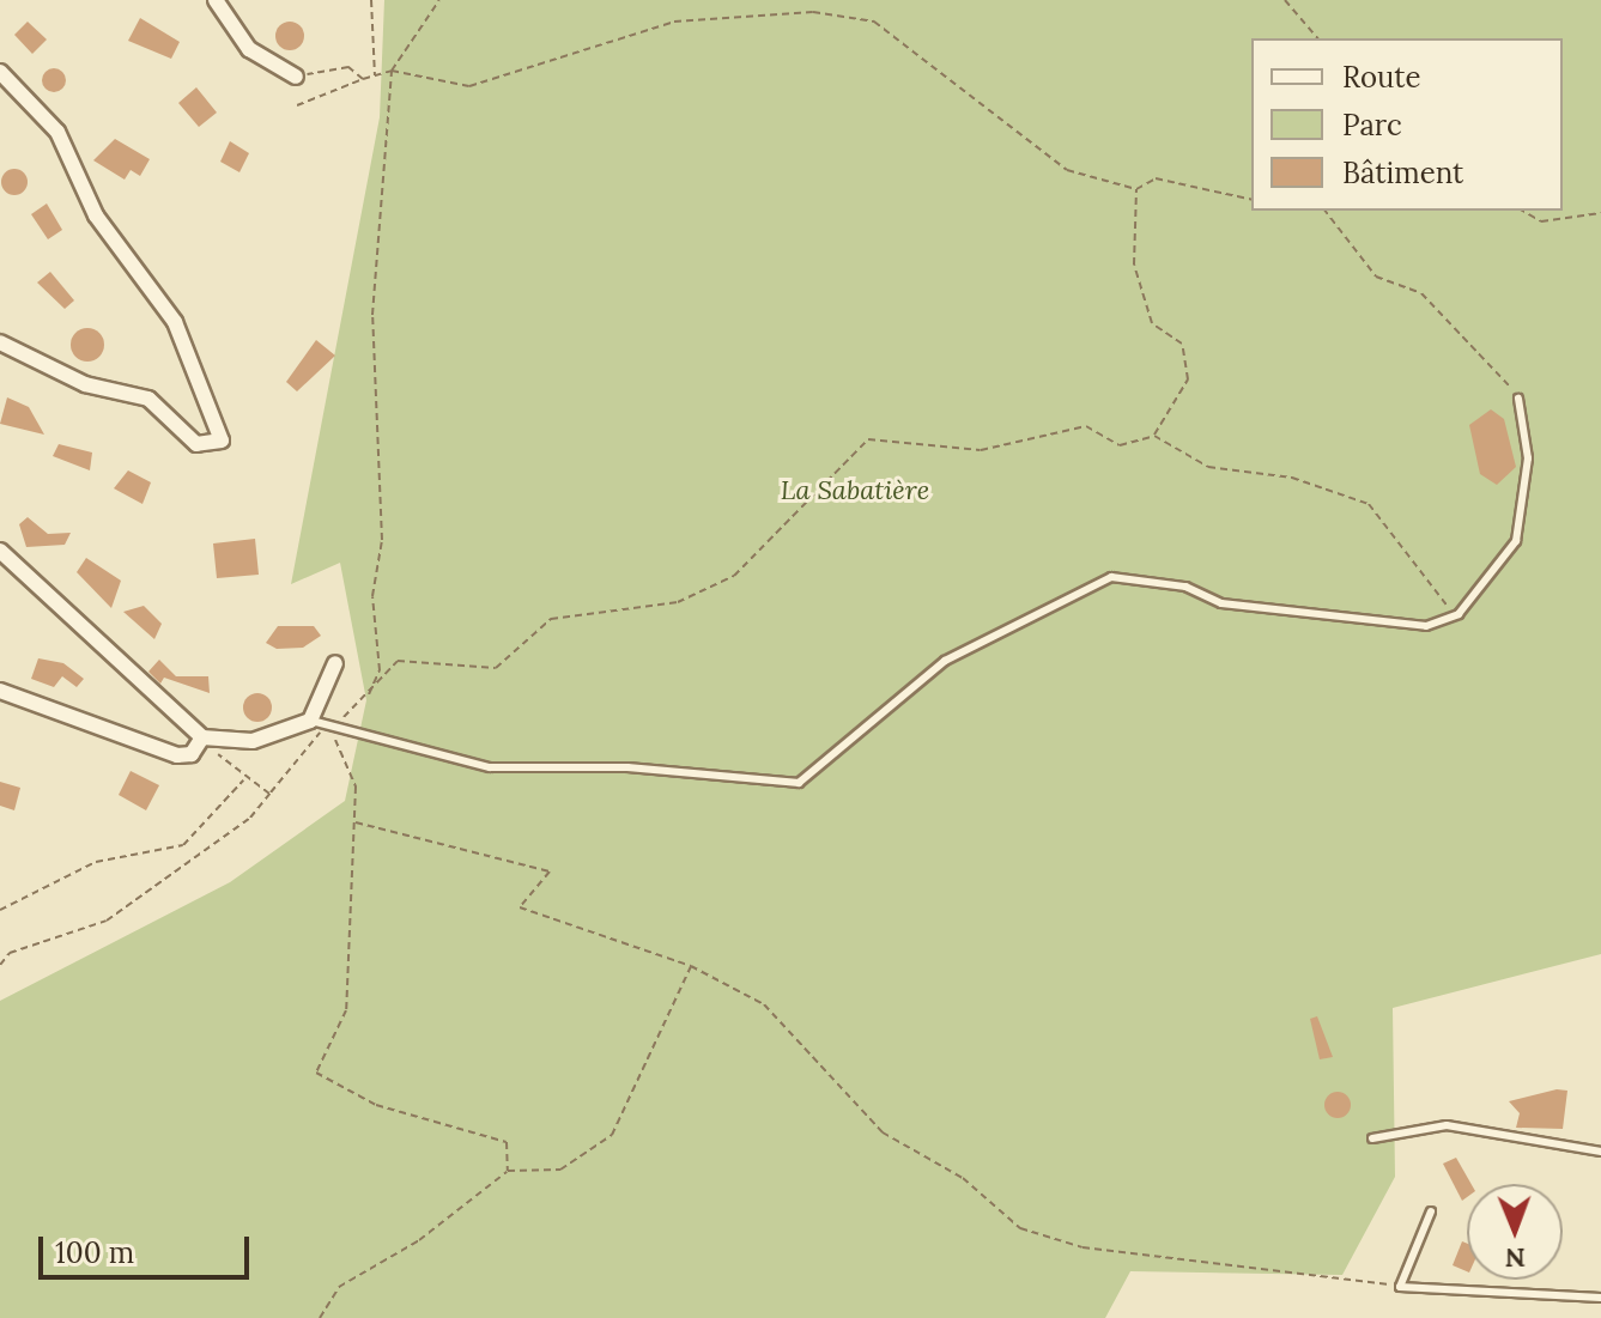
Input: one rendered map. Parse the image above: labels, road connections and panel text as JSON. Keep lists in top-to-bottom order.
{
  "parks": ["La Sabatière"],
  "legend": ["Route", "Parc", "Bâtiment"],
  "scale_bar": "100 m",
  "north": "bottom"
}
